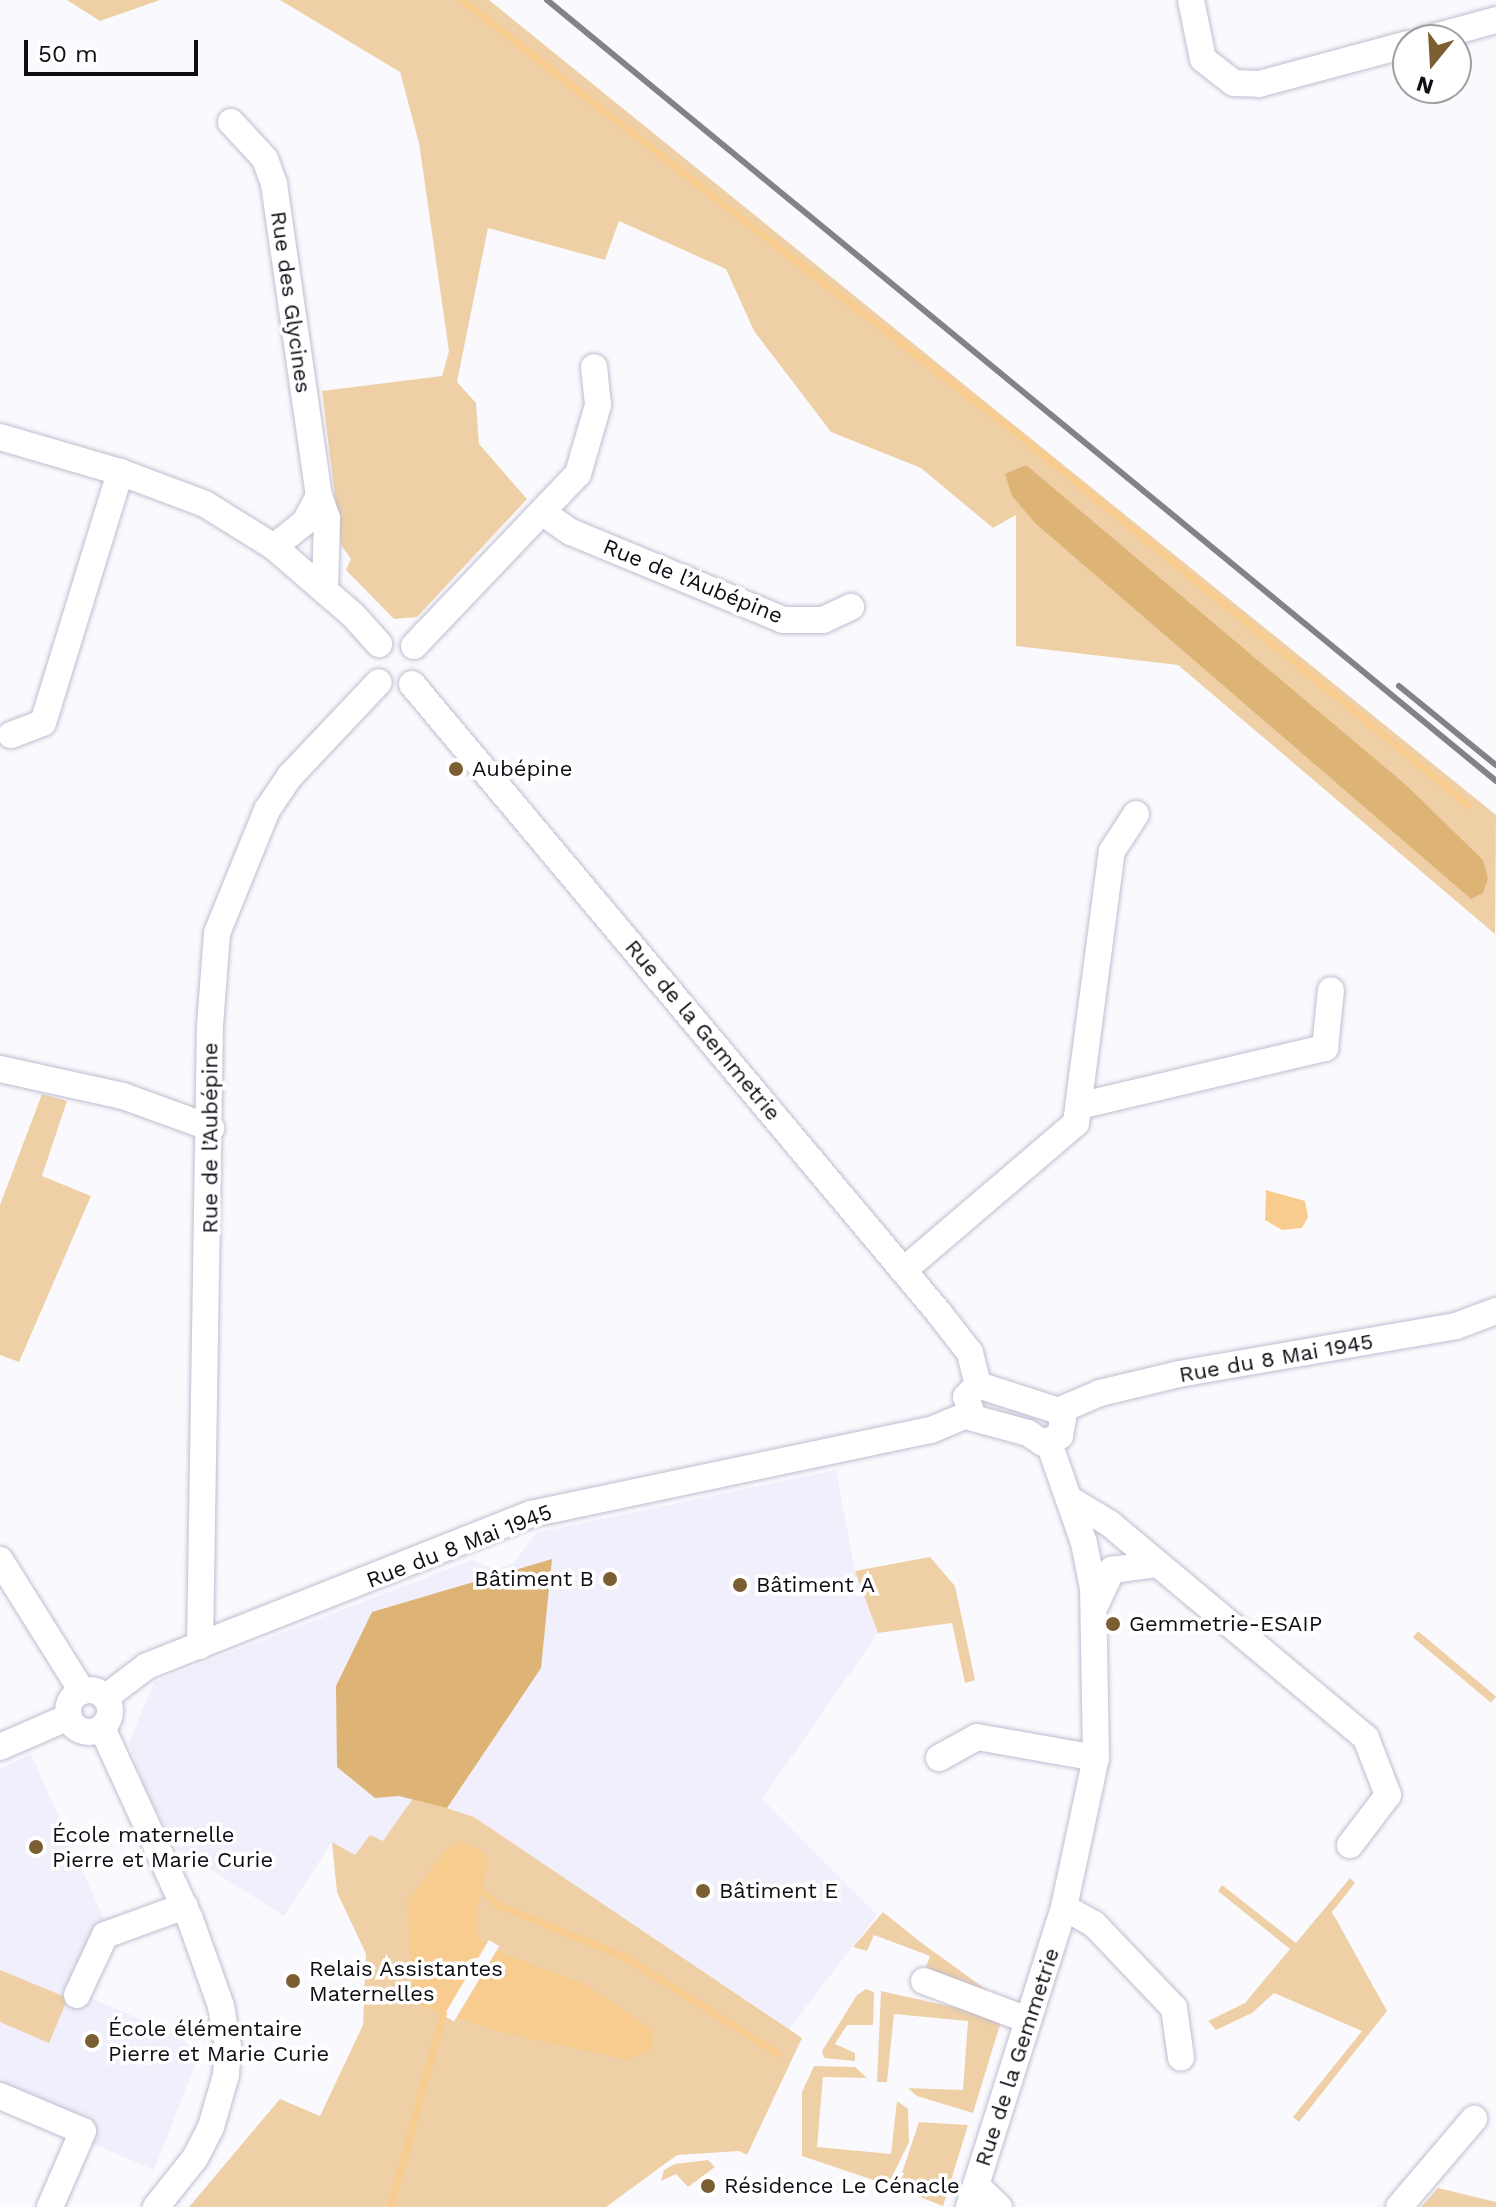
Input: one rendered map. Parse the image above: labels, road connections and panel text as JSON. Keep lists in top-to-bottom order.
{
  "streets": {
    "street": [
      "Rue des Glycines",
      "Rue de l’Aubépine",
      "Rue de la Gemmetrie",
      "Rue du 8 Mai 1945"
    ]
  },
  "crossings": [
    ["Rue de l’Aubépine", "Rue de la Gemmetrie"],
    ["Rue de l’Aubépine", "Rue du 8 Mai 1945"]
  ],
  "places": [
    "Aubépine",
    "Bâtiment B",
    "Bâtiment A",
    "Gemmetrie-ESAIP",
    "École maternelle Pierre et Marie Curie",
    "Bâtiment E",
    "Relais Assistantes Maternelles",
    "École élémentaire Pierre et Marie Curie",
    "Résidence Le Cénacle"
  ],
  "scale_bar": "50 m",
  "north": "bottom"
}
